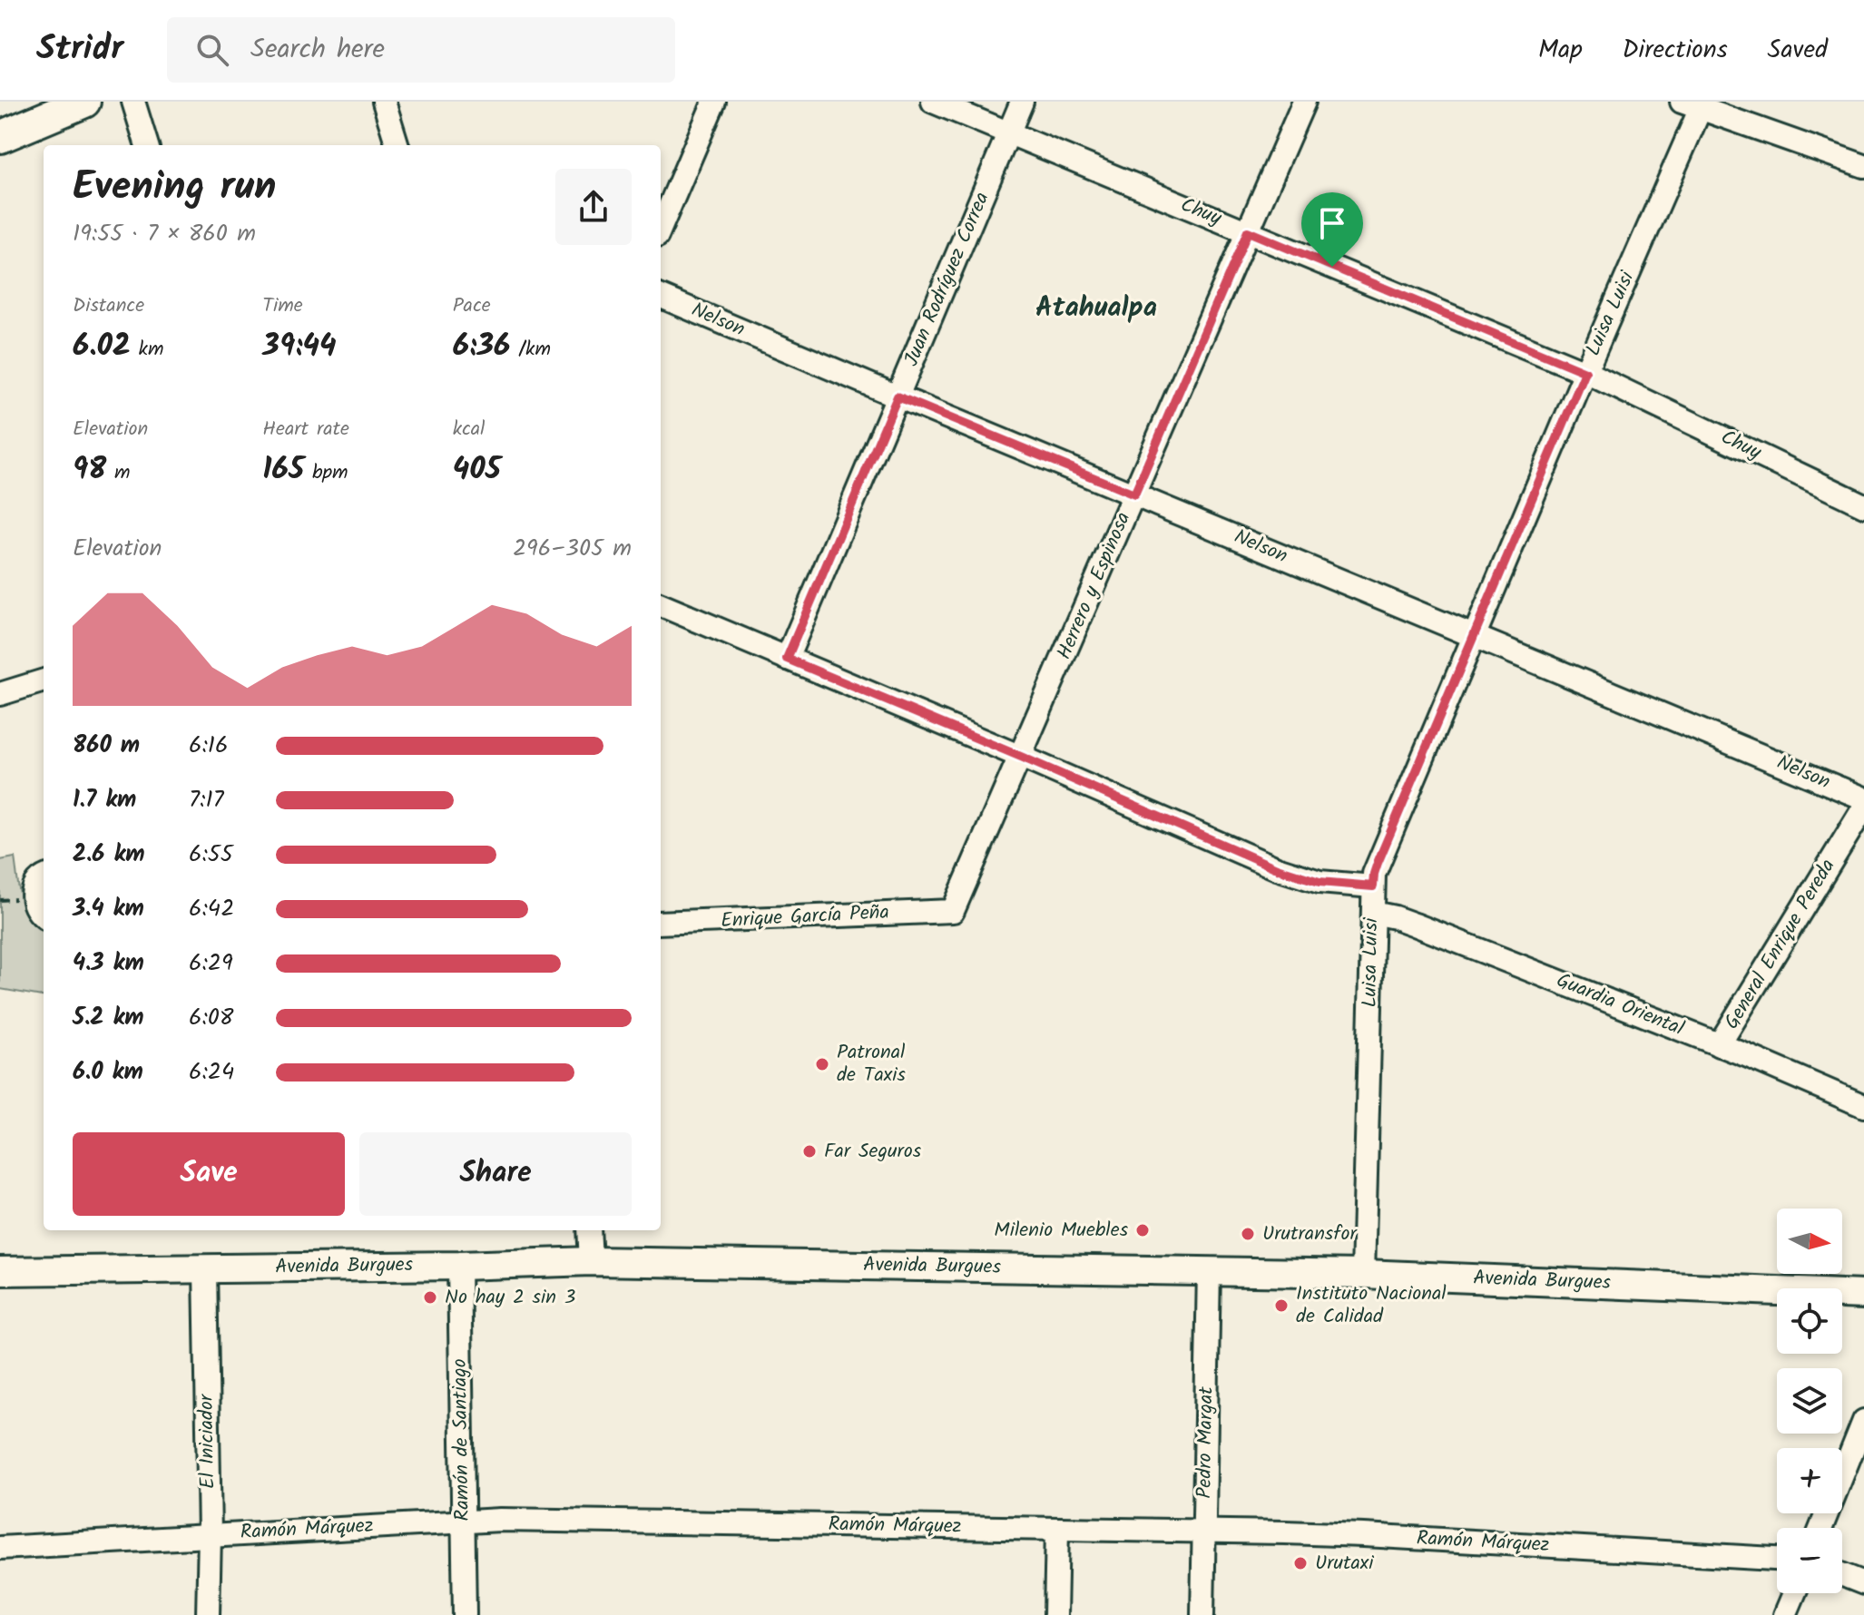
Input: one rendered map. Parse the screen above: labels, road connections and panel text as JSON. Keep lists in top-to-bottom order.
{
  "streets": {
    "street": [
      "Chuy",
      "Juan Rodríguez Correa",
      "Luisa Luisi",
      "Nelson",
      "Herrero y Espinosa",
      "Enrique García Peña",
      "General Enrique Pereda",
      "Guardia Oriental",
      "Avenida Burgues",
      "Ramón de Santiago",
      "El Iniciador",
      "Pedro Margat",
      "Ramón Márquez"
    ]
  },
  "crossings": [
    ["Chuy", "Juan Rodríguez Correa"],
    ["Chuy", "Luisa Luisi"],
    ["Chuy", "Herrero y Espinosa"],
    ["Juan Rodríguez Correa", "Nelson"],
    ["Luisa Luisi", "Nelson"],
    ["Luisa Luisi", "Guardia Oriental"],
    ["Luisa Luisi", "Avenida Burgues"],
    ["Nelson", "Herrero y Espinosa"],
    ["Herrero y Espinosa", "Enrique García Peña"],
    ["General Enrique Pereda", "Guardia Oriental"],
    ["Avenida Burgues", "Ramón de Santiago"],
    ["Avenida Burgues", "El Iniciador"],
    ["Avenida Burgues", "Pedro Margat"],
    ["Ramón de Santiago", "Ramón Márquez"],
    ["El Iniciador", "Ramón Márquez"],
    ["Pedro Margat", "Ramón Márquez"]
  ],
  "districts": ["Atahualpa"],
  "places": [
    "Patronal de Taxis",
    "Far Seguros",
    "Milenio Muebles",
    "Urutransfor",
    "No hay 2 sin 3",
    "Instituto Nacional de Calidad",
    "Urutaxi"
  ],
  "north": "right",
  "page": {
    "header": "Stridr",
    "search": "Search here",
    "nav": ["Map", "Directions", "Saved"],
    "heading": ["Evening run", "19:55 · 7 × 860 m"],
    "stats": [
      ["Distance", "6.02 km"],
      ["Time", "39:44"],
      ["Pace", "6:36 /km"],
      ["Elevation", "98 m"],
      ["Heart rate", "165 bpm"],
      ["kcal", "405"]
    ],
    "chart": ["Elevation", "296–305 m"],
    "list": [
      {
        "name": "860 m",
        "note": "6:16"
      },
      {
        "name": "1.7 km",
        "note": "7:17"
      },
      {
        "name": "2.6 km",
        "note": "6:55"
      },
      {
        "name": "3.4 km",
        "note": "6:42"
      },
      {
        "name": "4.3 km",
        "note": "6:29"
      },
      {
        "name": "5.2 km",
        "note": "6:08"
      },
      {
        "name": "6.0 km",
        "note": "6:24"
      }
    ],
    "buttons": ["Save", "Share"],
    "map_buttons": ["+", "−"]
  }
}
